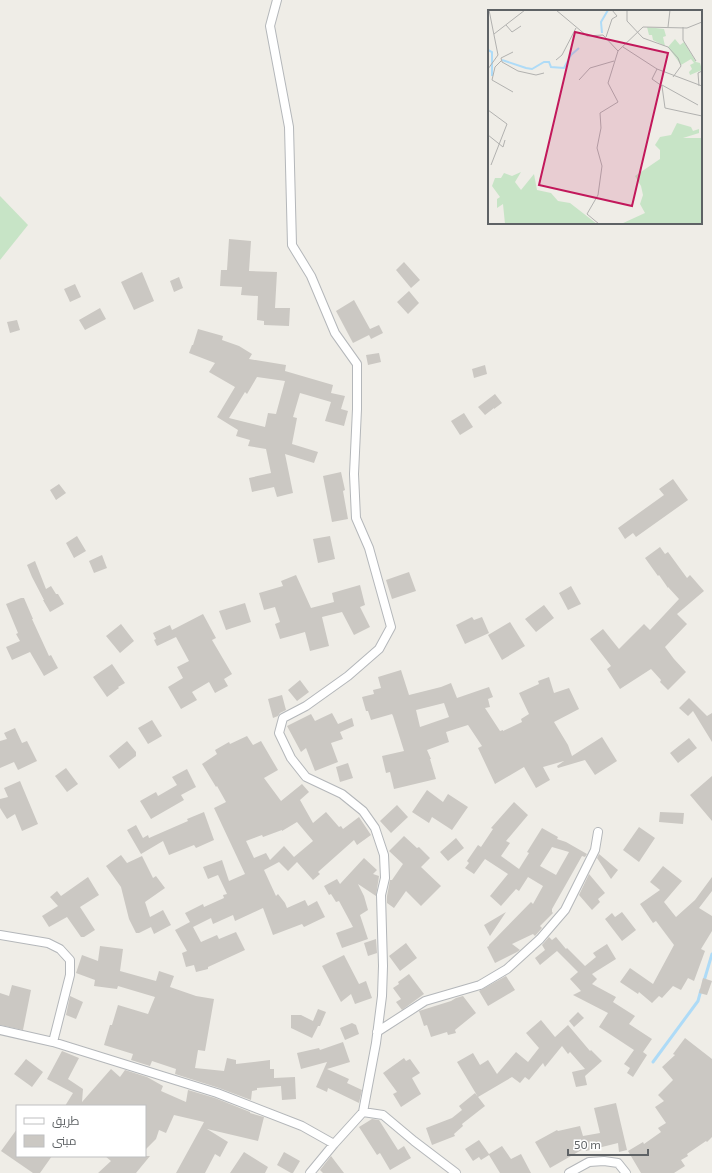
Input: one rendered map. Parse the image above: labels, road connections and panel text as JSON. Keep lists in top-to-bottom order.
{
  "legend": ["طريق", "مبنى"],
  "scale_bar": "50 m"
}
